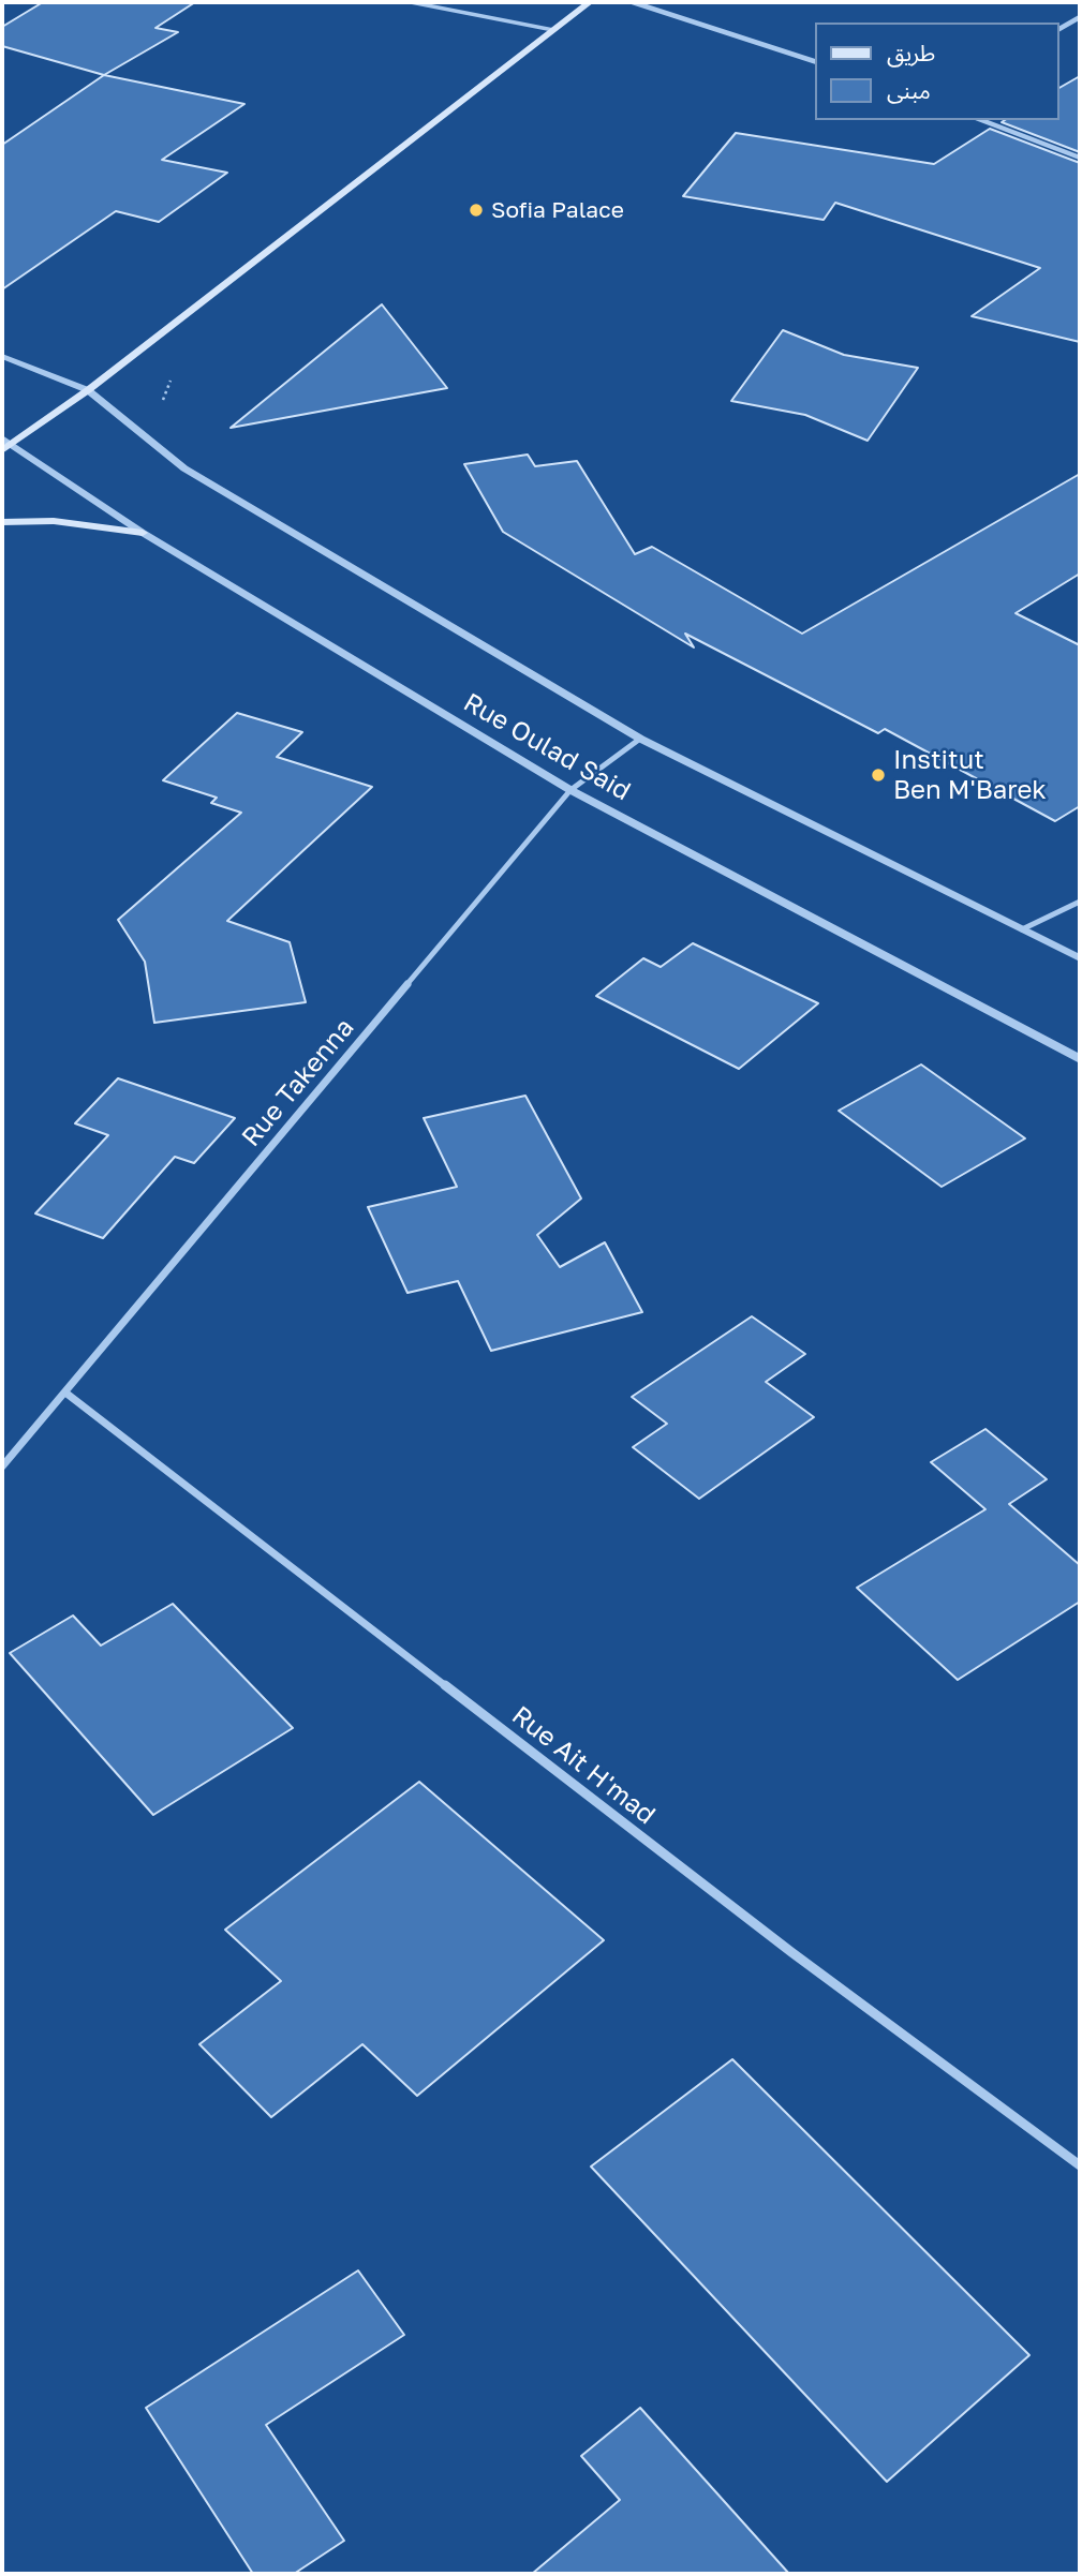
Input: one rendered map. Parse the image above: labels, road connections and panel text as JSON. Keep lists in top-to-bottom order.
{
  "streets": {
    "street": ["Rue Oulad Said", "Rue Takenna", "Rue Ait H'mad"]
  },
  "crossings": [
    ["Rue Oulad Said", "Rue Takenna"],
    ["Rue Takenna", "Rue Ait H'mad"]
  ],
  "places": ["Sofia Palace", "Institut Ben M'Barek"],
  "legend": ["طريق", "مبنى"]
}
